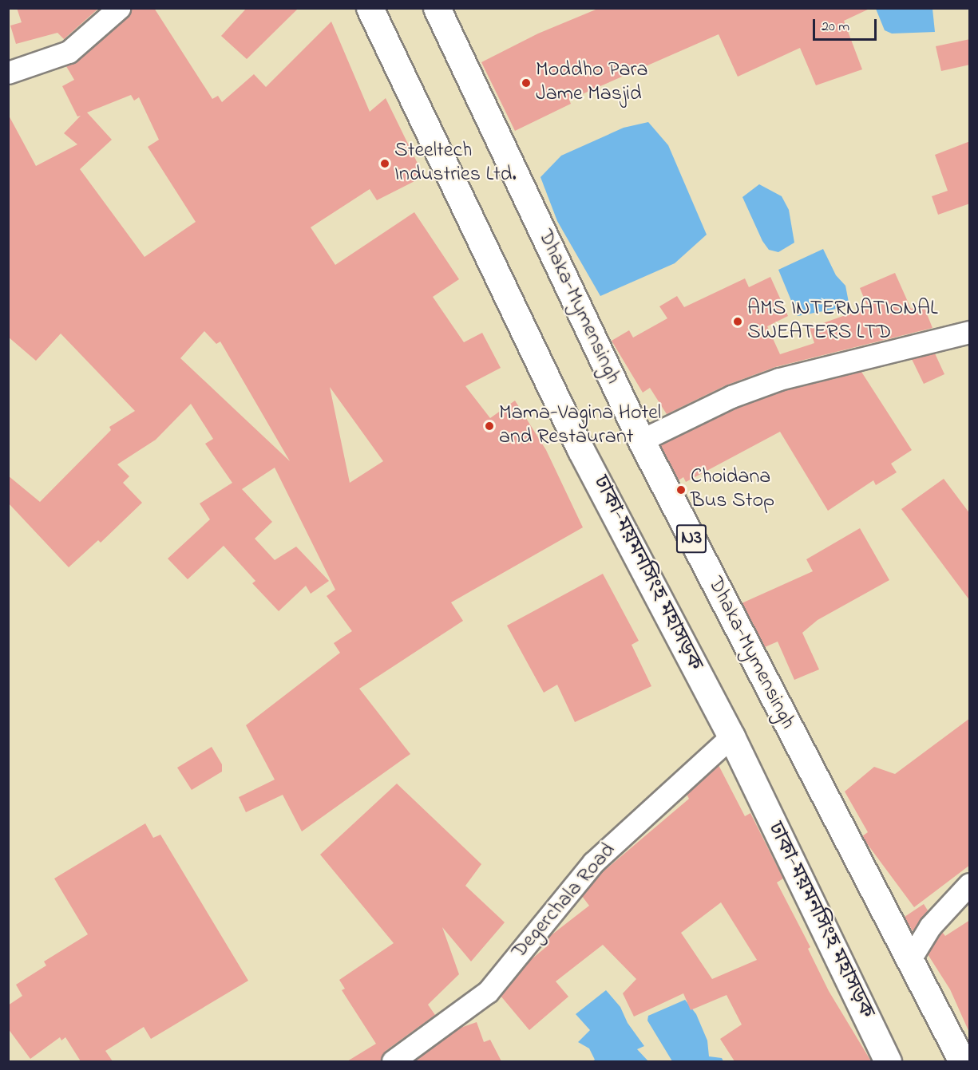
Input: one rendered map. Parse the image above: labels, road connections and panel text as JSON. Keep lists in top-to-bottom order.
{
  "streets": {
    "highway": ["Dhaka-Mymensingh", "N3", "ঢাকা-ময়মনসিংহ মহাসড়ক"],
    "street": ["Degerchala Road"]
  },
  "crossings": [
    ["ঢাকা-ময়মনসিংহ মহাসড়ক", "Degerchala Road"]
  ],
  "places": [
    "Moddho Para Jame Masjid",
    "Steeltech Industries Ltd.",
    "AMS INTERNATIONAL SWEATERS LTD",
    "Mama-Vagina Hotel and Restaurant",
    "Choidana Bus Stop"
  ],
  "scale_bar": "20 m"
}
